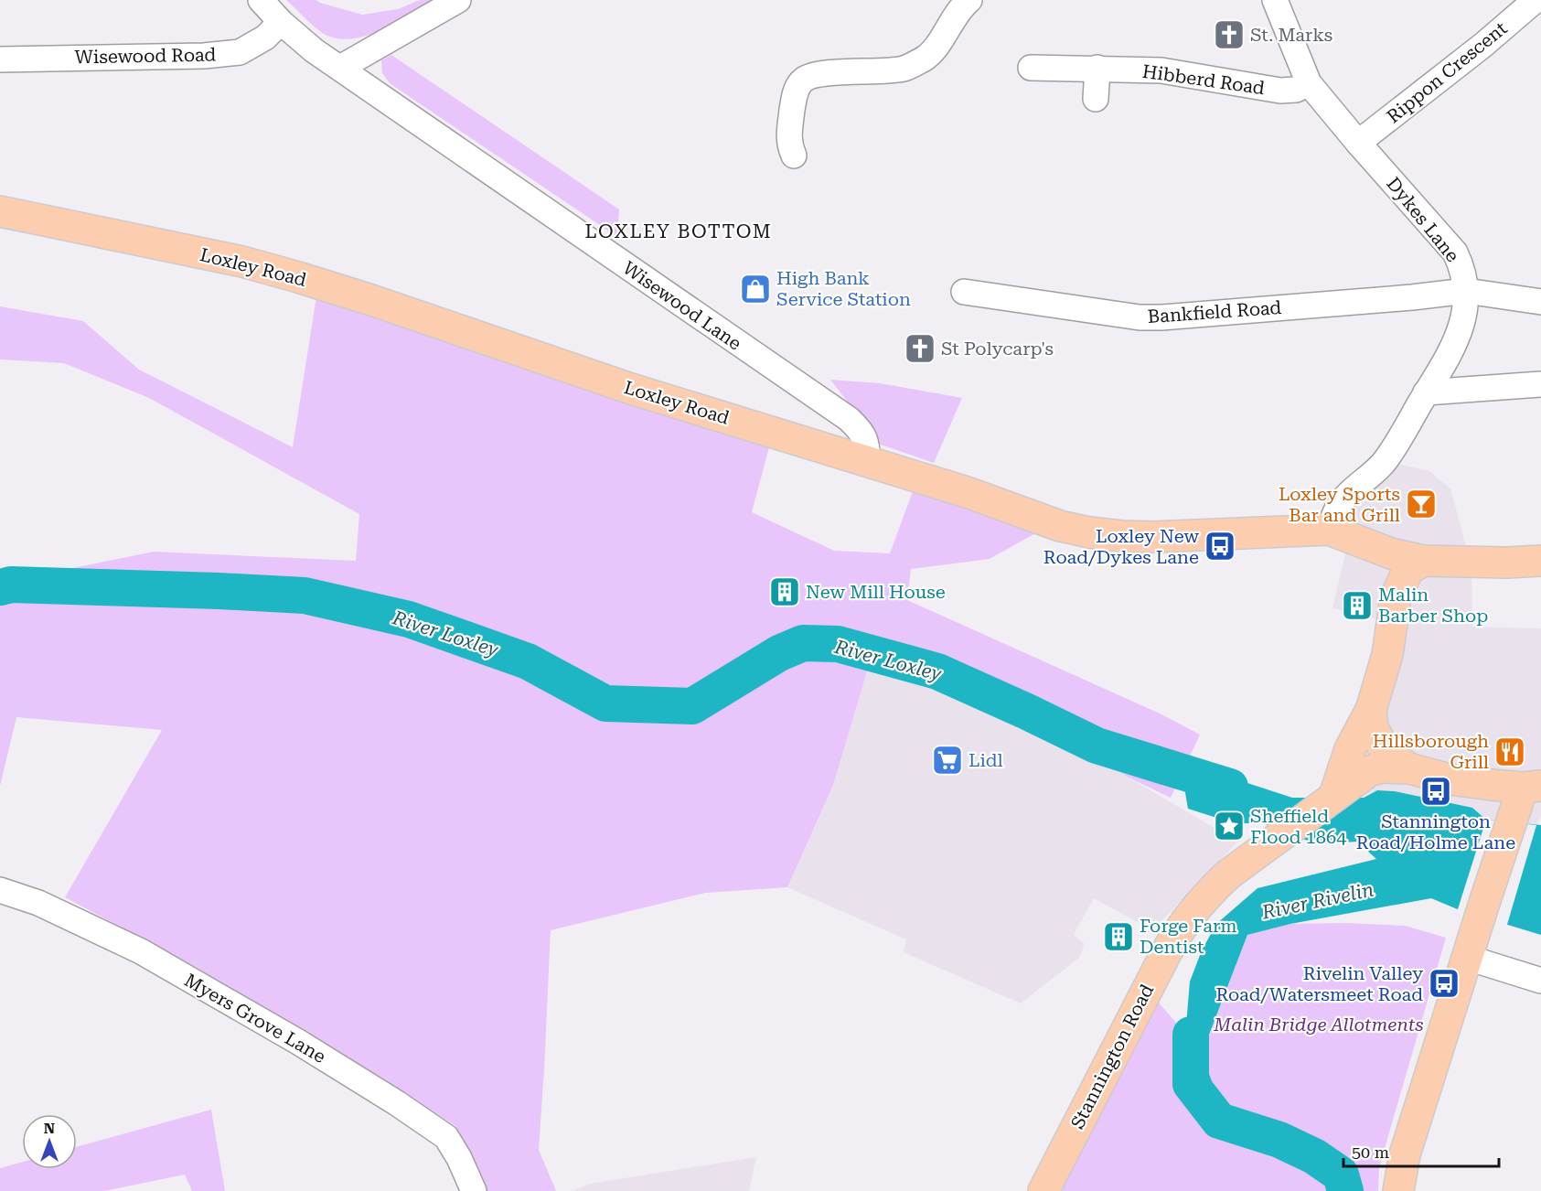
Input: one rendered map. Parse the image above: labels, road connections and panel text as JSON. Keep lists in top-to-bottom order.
{
  "streets": {
    "main road": ["Loxley Road", "Stannington Road"],
    "street": [
      "Wisewood Road",
      "Rippon Crescent",
      "Hibberd Road",
      "Dykes Lane",
      "Wisewood Lane",
      "Bankfield Road",
      "Myers Grove Lane"
    ]
  },
  "crossings": [
    ["Wisewood Road", "Wisewood Lane"],
    ["Rippon Crescent", "Dykes Lane"],
    ["Hibberd Road", "Dykes Lane"],
    ["Dykes Lane", "Loxley Road"],
    ["Dykes Lane", "Bankfield Road"],
    ["Loxley Road", "Wisewood Lane"]
  ],
  "districts": ["LOXLEY BOTTOM"],
  "water": ["River Loxley", "River Rivelin"],
  "parks": ["Malin Bridge Allotments"],
  "places": {
    "church": ["St. Marks", "St Polycarp's"],
    "shop": ["High Bank Service Station"],
    "bar": ["Loxley Sports Bar and Grill"],
    "bus stop": ["Loxley New Road/Dykes Lane", "Stannington Road/Holme Lane", "Rivelin Valley Road/Watersmeet Road"],
    "building": ["New Mill House", "Malin Barber Shop", "Forge Farm Dentist"],
    "restaurant": ["Hillsborough Grill"],
    "supermarket": ["Lidl"],
    "place": ["Sheffield Flood 1864"]
  },
  "scale_bar": "50 m",
  "north": "top"
}
